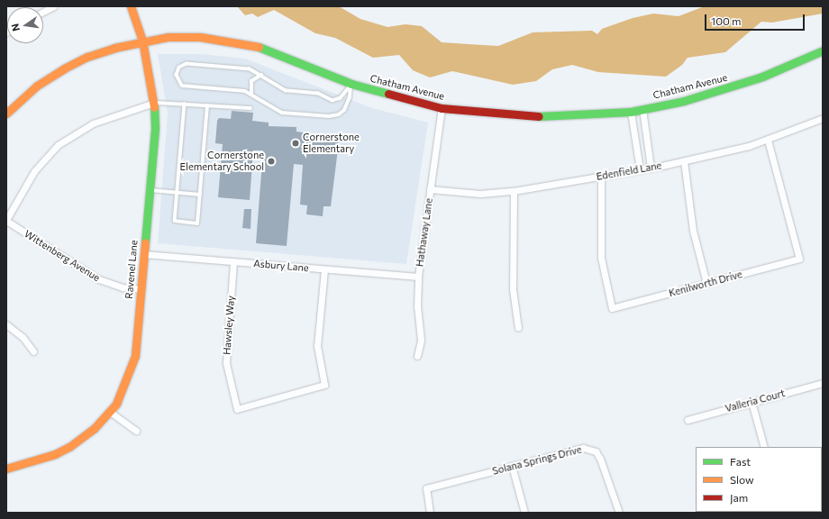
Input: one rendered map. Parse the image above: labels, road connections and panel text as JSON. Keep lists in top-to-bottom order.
{
  "streets": {
    "street": [
      "Chatham Avenue",
      "Edenfield Lane",
      "Hathaway Lane",
      "Wittenberg Avenue",
      "Asbury Lane",
      "Ravenel Lane",
      "Kenilworth Drive",
      "Hawsley Way",
      "Valleria Court",
      "Solana Springs Drive"
    ]
  },
  "crossings": [
    ["Chatham Avenue", "Hathaway Lane"],
    ["Chatham Avenue", "Ravenel Lane"],
    ["Edenfield Lane", "Hathaway Lane"],
    ["Edenfield Lane", "Kenilworth Drive"],
    ["Hathaway Lane", "Asbury Lane"],
    ["Wittenberg Avenue", "Ravenel Lane"],
    ["Asbury Lane", "Ravenel Lane"],
    ["Asbury Lane", "Hawsley Way"]
  ],
  "places": ["Cornerstone Elementary", "Cornerstone Elementary School"],
  "legend": ["Fast", "Slow", "Jam"],
  "scale_bar": "100 m",
  "north": "left"
}
